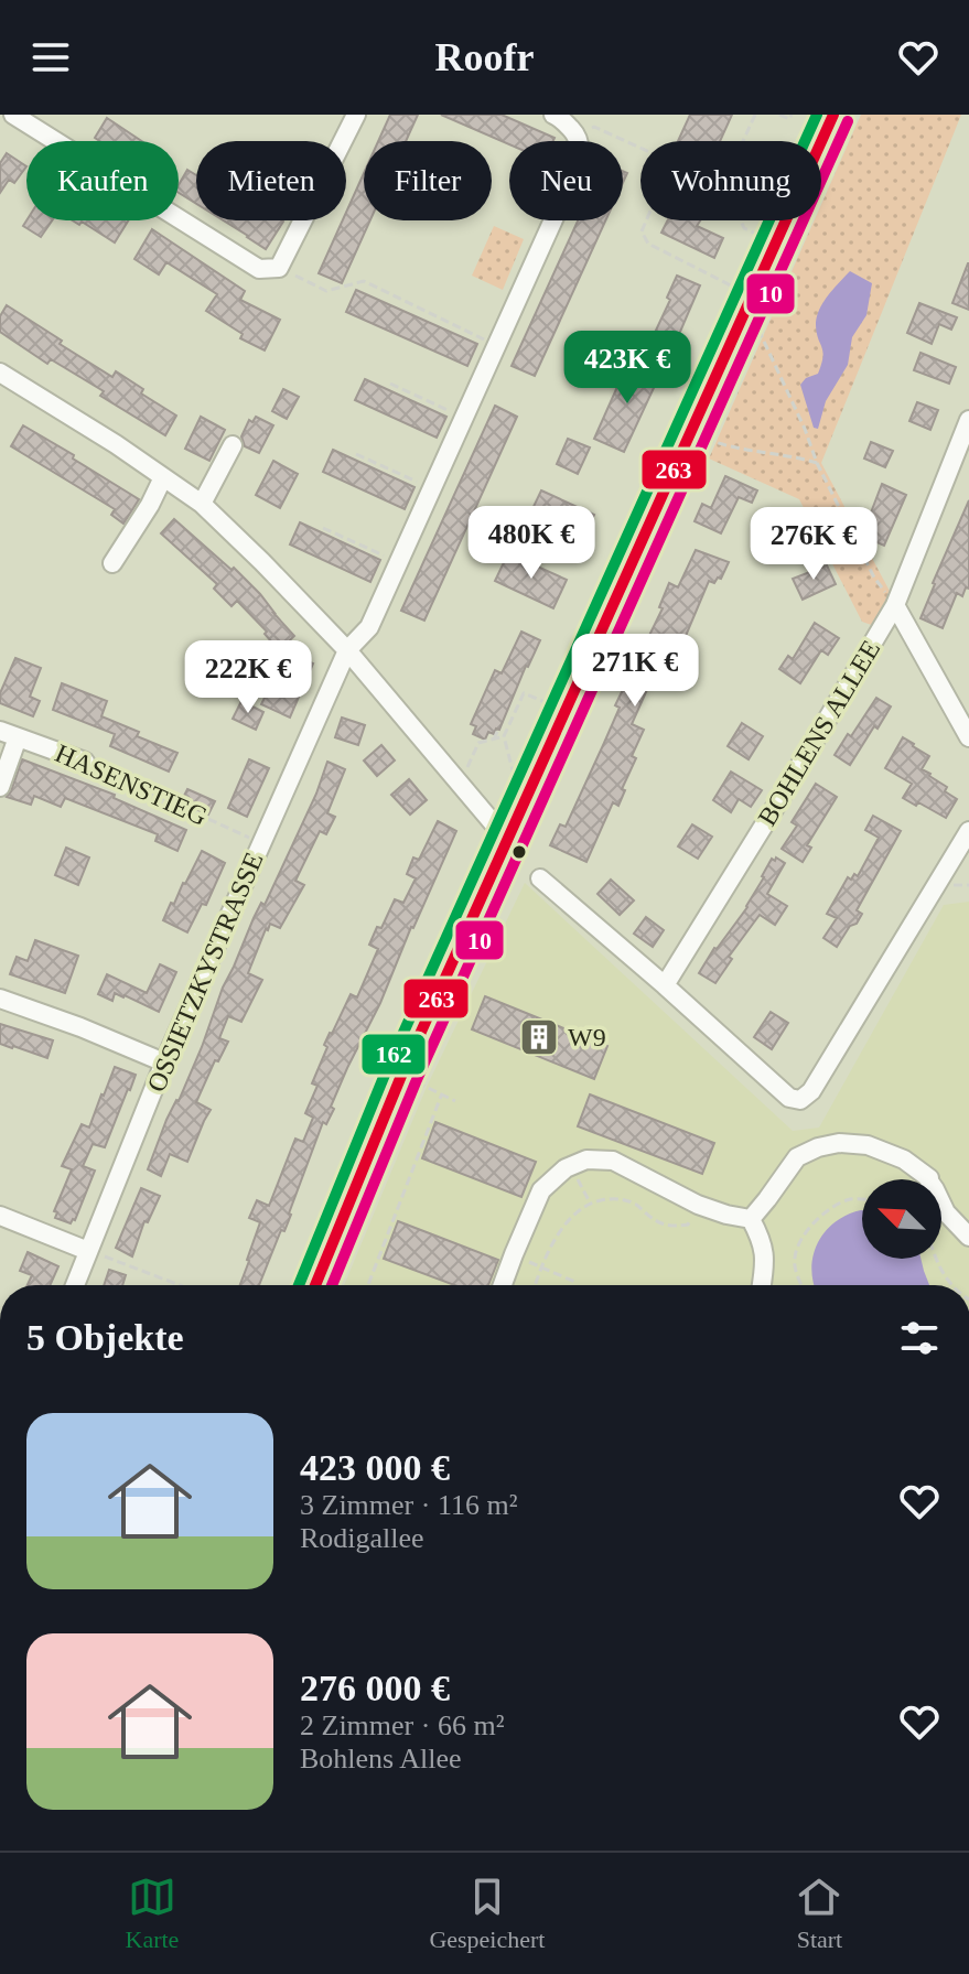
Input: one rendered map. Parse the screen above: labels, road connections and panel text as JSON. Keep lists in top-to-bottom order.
{
  "streets": {
    "street": ["BOHLENS ALLEE", "HASENSTIEG", "OSSIETZKYSTRASSE"]
  },
  "crossings": [
    ["HASENSTIEG", "OSSIETZKYSTRASSE"]
  ],
  "places": {
    "building": ["W9"]
  },
  "lines": ["transit line 263", "transit line 162", "transit line 10"],
  "north": "top left",
  "page": {
    "header": "Roofr",
    "chip": [
      "Kaufen",
      "Mieten",
      "Filter",
      "Neu",
      "Wohnung"
    ],
    "price": [
      "423K €",
      "480K €",
      "276K €",
      "271K €",
      "222K €"
    ],
    "heading": "5 Objekte",
    "list": [
      {
        "name": "423 000 €",
        "note": "3 Zimmer · 116 m² · Rodigallee"
      },
      {
        "name": "276 000 €",
        "note": "2 Zimmer · 66 m² · Bohlens Allee"
      }
    ],
    "tabs": ["Karte", "Gespeichert", "Start"]
  }
}
